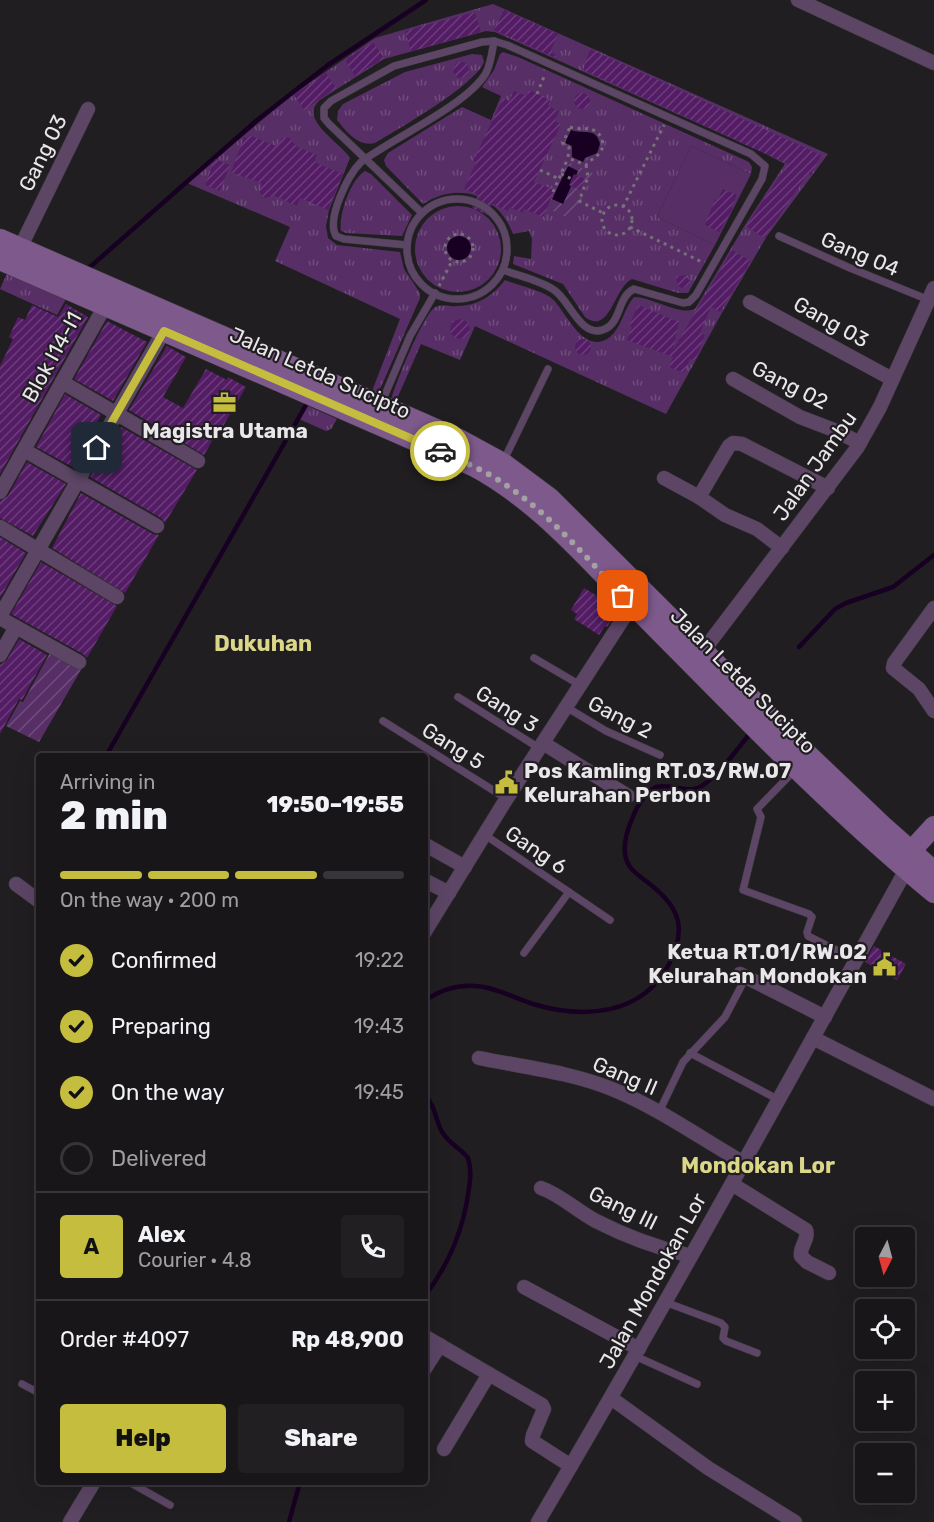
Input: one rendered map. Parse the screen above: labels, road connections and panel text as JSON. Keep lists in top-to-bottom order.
{
  "streets": {
    "main road": ["Jalan Letda Sucipto"],
    "street": [
      "Gang 03",
      "Blok I14-I1",
      "Gang 02",
      "Jalan Jambu",
      "Gang II",
      "Gang III",
      "Jalan Mondokan Lor"
    ],
    "lane": [
      "Gang 04",
      "Gang 3",
      "Gang 2",
      "Gang 5",
      "Gang 6"
    ]
  },
  "crossings": [
    ["Gang 03", "Jalan Letda Sucipto"],
    ["Gang 03", "Jalan Jambu"],
    ["Gang 04", "Jalan Jambu"],
    ["Blok I14-I1", "Jalan Letda Sucipto"],
    ["Jalan Letda Sucipto", "Jalan Jambu"],
    ["Jalan Letda Sucipto", "Jalan Mondokan Lor"],
    ["Gang 02", "Jalan Jambu"],
    ["Gang II", "Jalan Mondokan Lor"],
    ["Gang III", "Jalan Mondokan Lor"]
  ],
  "districts": ["Dukuhan", "Mondokan Lor"],
  "places": {
    "office": ["Magistra Utama"],
    "public building": ["Pos Kamling RT.03/RW.07 Kelurahan Perbon", "Ketua RT.01/RW.02 Kelurahan Mondokan"]
  },
  "north": "bottom",
  "page": {
    "heading": ["2 min", "Arriving in", "19:50–19:55"],
    "panel": [
      "Alex",
      "Courier · 4.8",
      "Order #4097",
      "Rp 48,900"
    ],
    "bar": "On the way · 200 m",
    "list": [
      ["Confirmed", "19:22"],
      ["Preparing", "19:43"],
      ["On the way", "19:45"],
      "Delivered"
    ],
    "round": "A",
    "map_buttons": ["+", "−"],
    "buttons": ["Help", "Share"]
  }
}
